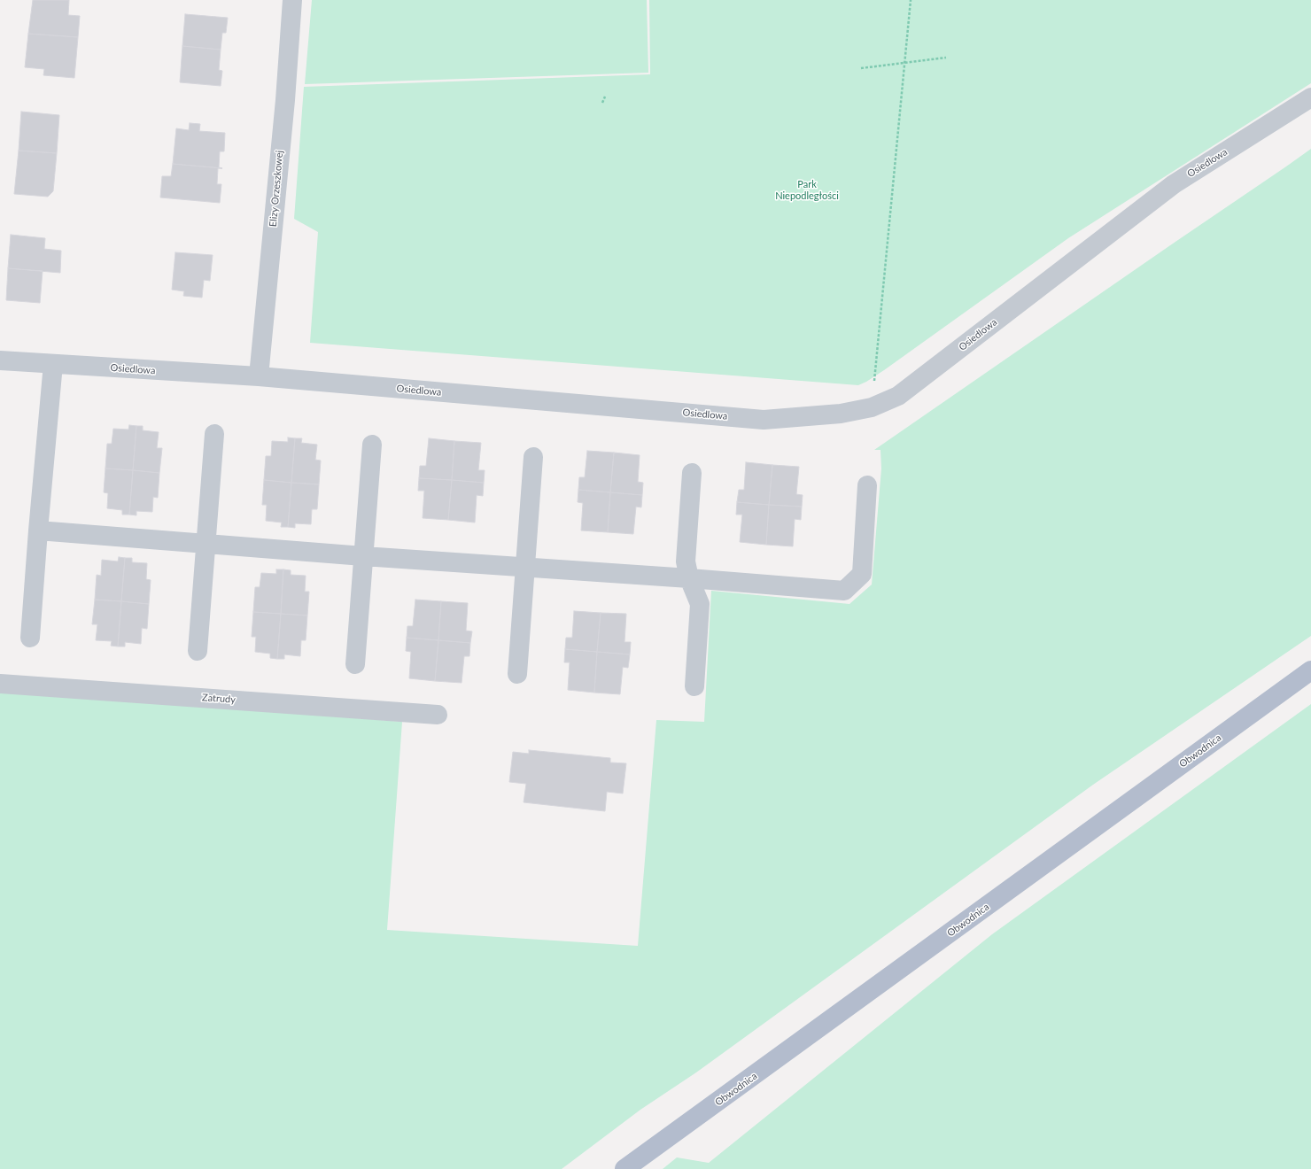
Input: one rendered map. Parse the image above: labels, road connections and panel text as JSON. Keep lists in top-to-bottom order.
{
  "streets": {
    "main road": ["Obwodnica"],
    "street": ["Osiedlowa", "Elizy Orzeszkowej", "Zatrudy"]
  },
  "crossings": [
    ["Osiedlowa", "Elizy Orzeszkowej"]
  ],
  "parks": ["Park Niepodległości"]
}
